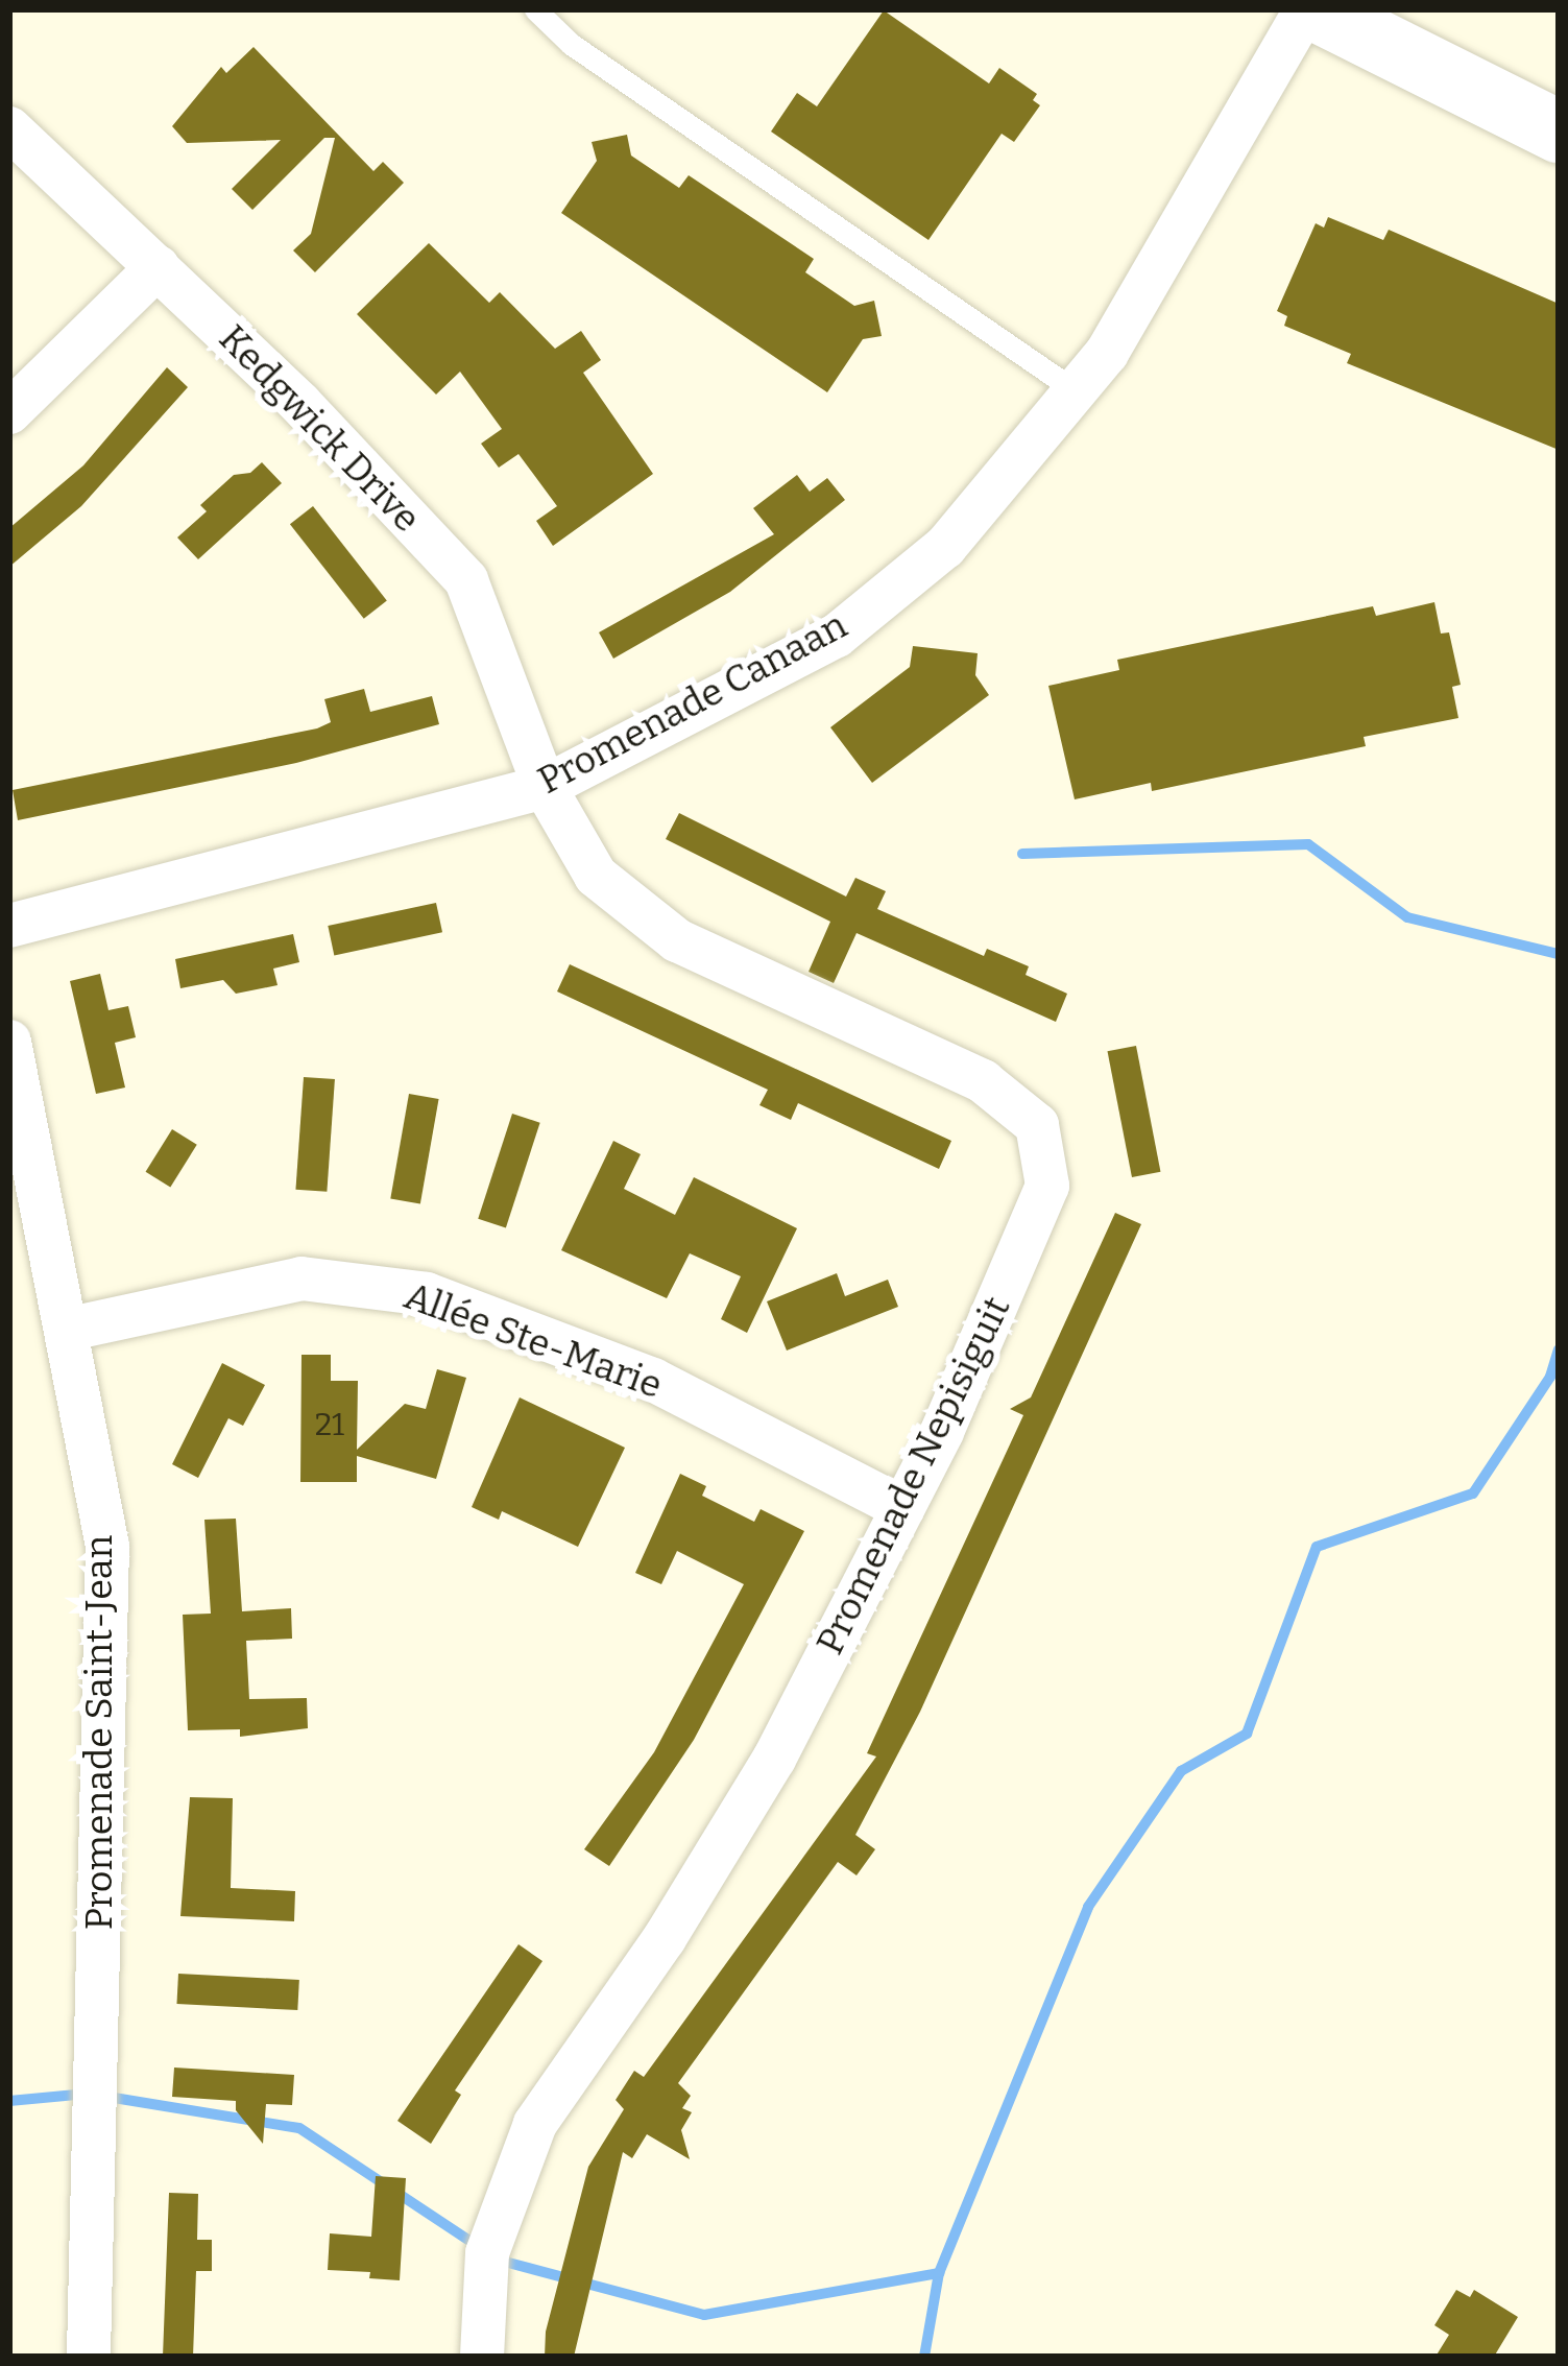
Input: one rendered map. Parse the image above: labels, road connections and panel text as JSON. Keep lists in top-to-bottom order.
{
  "streets": {
    "street": [
      "Kedgwick Drive",
      "Promenade Canaan",
      "Allée Ste-Marie",
      "Promenade Nepisiguit",
      "Promenade Saint-Jean"
    ]
  },
  "crossings": [
    ["Kedgwick Drive", "Promenade Canaan"],
    ["Kedgwick Drive", "Promenade Nepisiguit"],
    ["Promenade Canaan", "Promenade Nepisiguit"],
    ["Allée Ste-Marie", "Promenade Nepisiguit"],
    ["Allée Ste-Marie", "Promenade Saint-Jean"]
  ],
  "house_numbers": ["21"]
}
